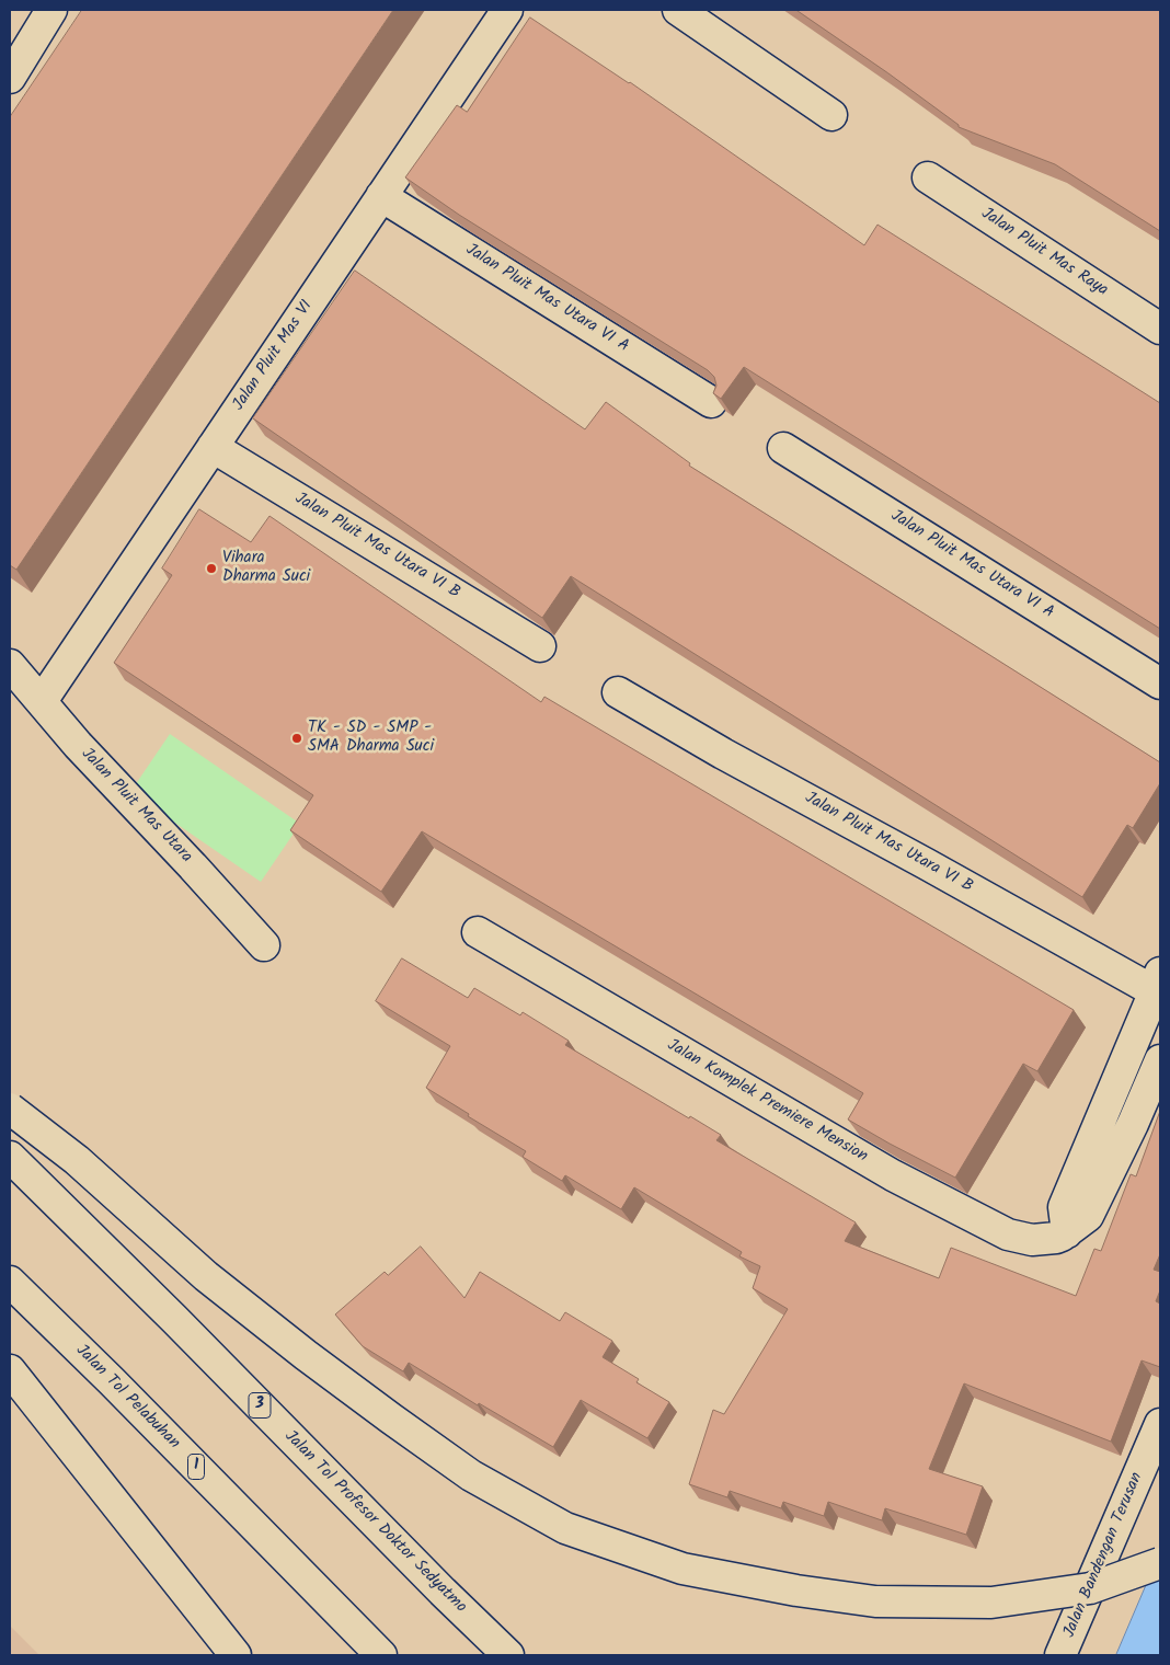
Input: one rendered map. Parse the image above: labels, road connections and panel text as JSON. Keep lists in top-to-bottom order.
{
  "streets": {
    "main road": [
      "Jalan Pluit Mas Raya",
      "Jalan Pluit Mas Utara VI A",
      "Jalan Pluit Mas VI",
      "Jalan Pluit Mas Utara VI B",
      "Jalan Pluit Mas Utara",
      "Jalan Komplek Premiere Mension",
      "Jalan Tol Pelabuhan",
      "3",
      "1",
      "Jalan Tol Profesor Doktor Sedyatmo",
      "Jalan Bandengan Terusan"
    ]
  },
  "crossings": [
    ["Jalan Pluit Mas Utara VI A", "Jalan Pluit Mas VI"],
    ["Jalan Pluit Mas VI", "Jalan Pluit Mas Utara VI B"],
    ["Jalan Pluit Mas VI", "Jalan Pluit Mas Utara"]
  ],
  "places": ["Vihara Dharma Suci", "TK - SD - SMP - SMA Dharma Suci"]
}
